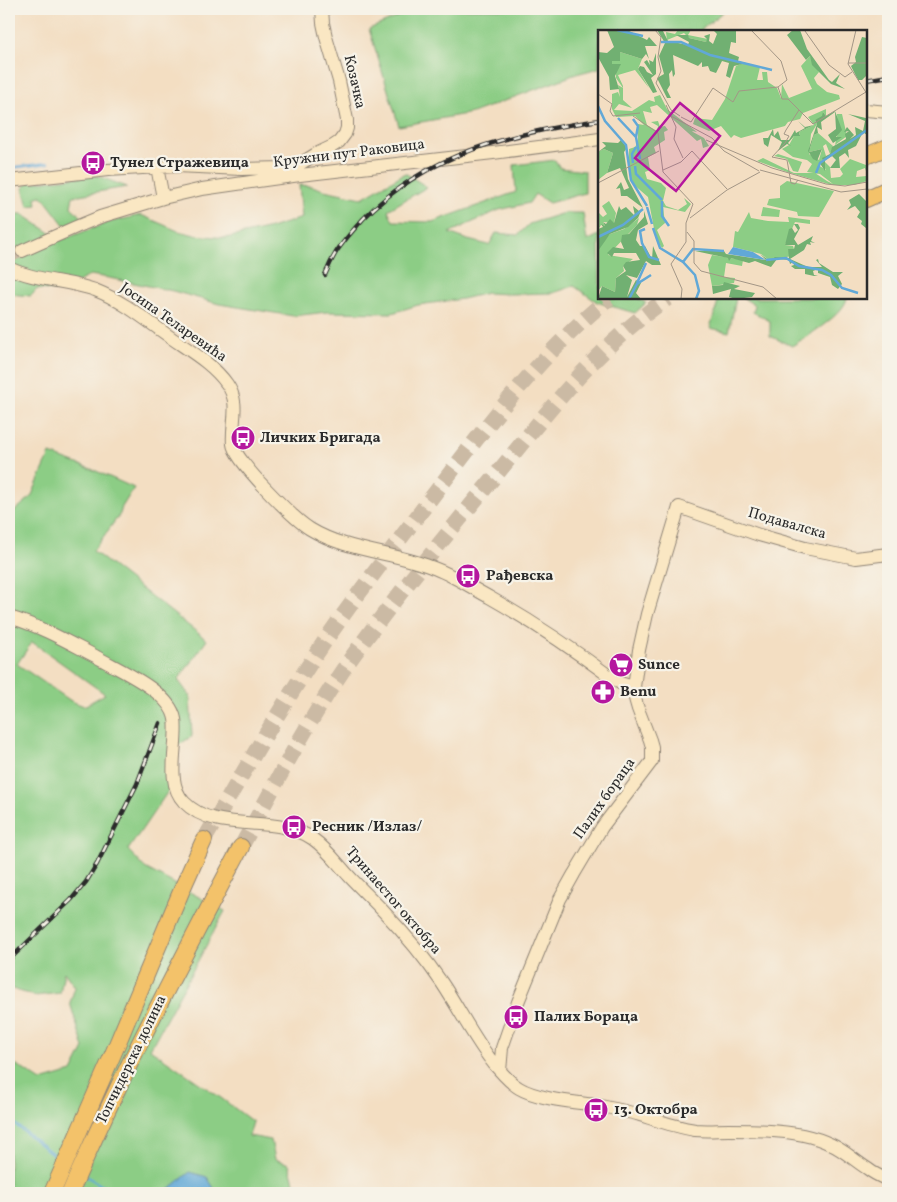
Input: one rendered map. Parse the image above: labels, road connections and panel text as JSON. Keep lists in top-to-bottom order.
{
  "streets": {
    "highway": ["Топчидерска долина"],
    "street": [
      "Козачка",
      "Кружни пут Раковица",
      "Јосипа Теларевића",
      "Подавалска",
      "Палих бораца",
      "Тринаестог октобра"
    ]
  },
  "crossings": [
    ["Јосипа Теларевића", "Палих бораца"],
    ["Подавалска", "Палих бораца"],
    ["Палих бораца", "Тринаестог октобра"]
  ],
  "places": {
    "bus stop": [
      "Тунел Стражевица",
      "Личких Бригада",
      "Рађевска",
      "Ресник /Излаз/",
      "Палих Бораца",
      "13. Октобра"
    ],
    "supermarket": ["Sunce"],
    "pharmacy": ["Benu"]
  }
}
